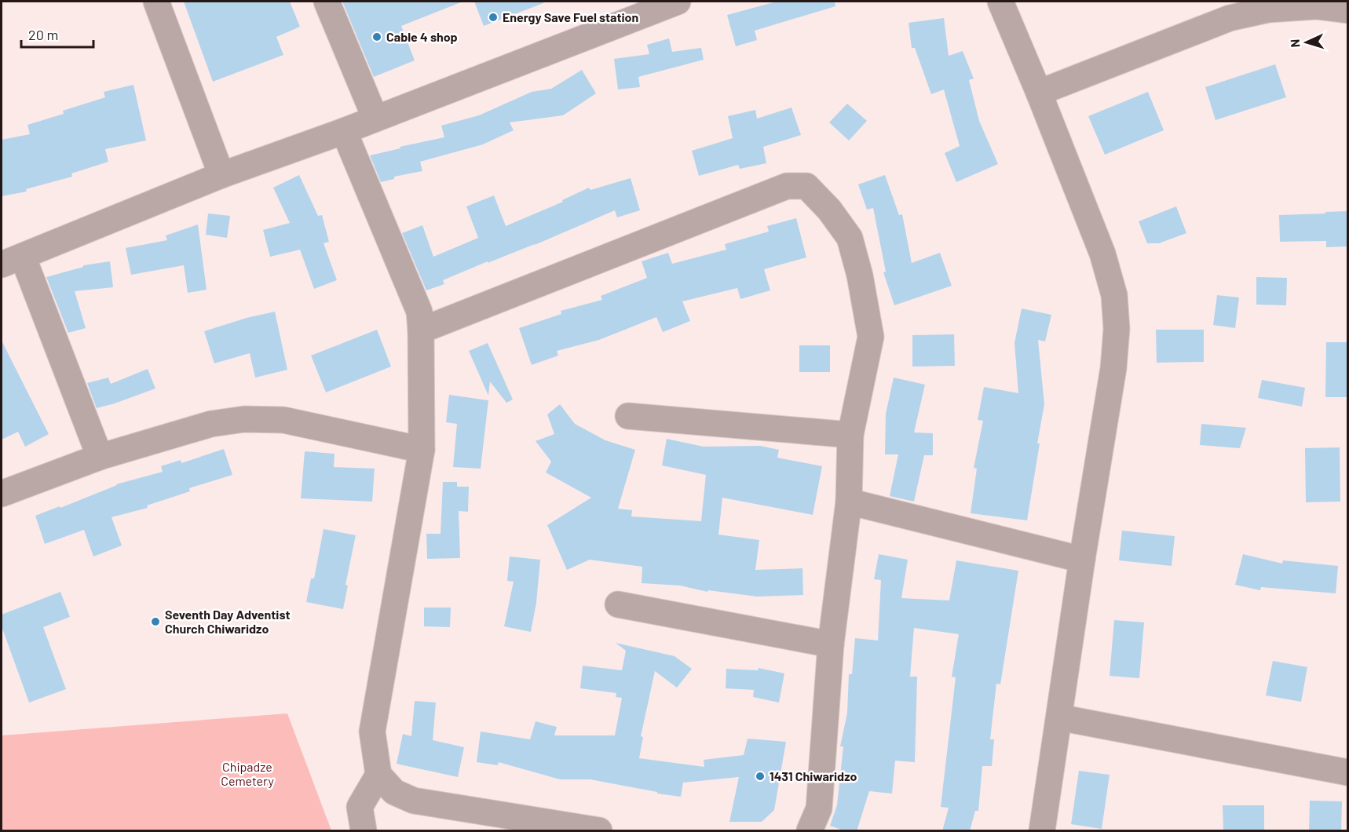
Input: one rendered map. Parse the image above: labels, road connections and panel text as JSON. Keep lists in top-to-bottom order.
{
  "parks": ["Chipadze Cemetery"],
  "places": [
    "Energy Save Fuel station",
    "Cable 4 shop",
    "Seventh Day Adventist Church Chiwaridzo",
    "1431 Chiwaridzo"
  ],
  "scale_bar": "20 m",
  "north": "left"
}
